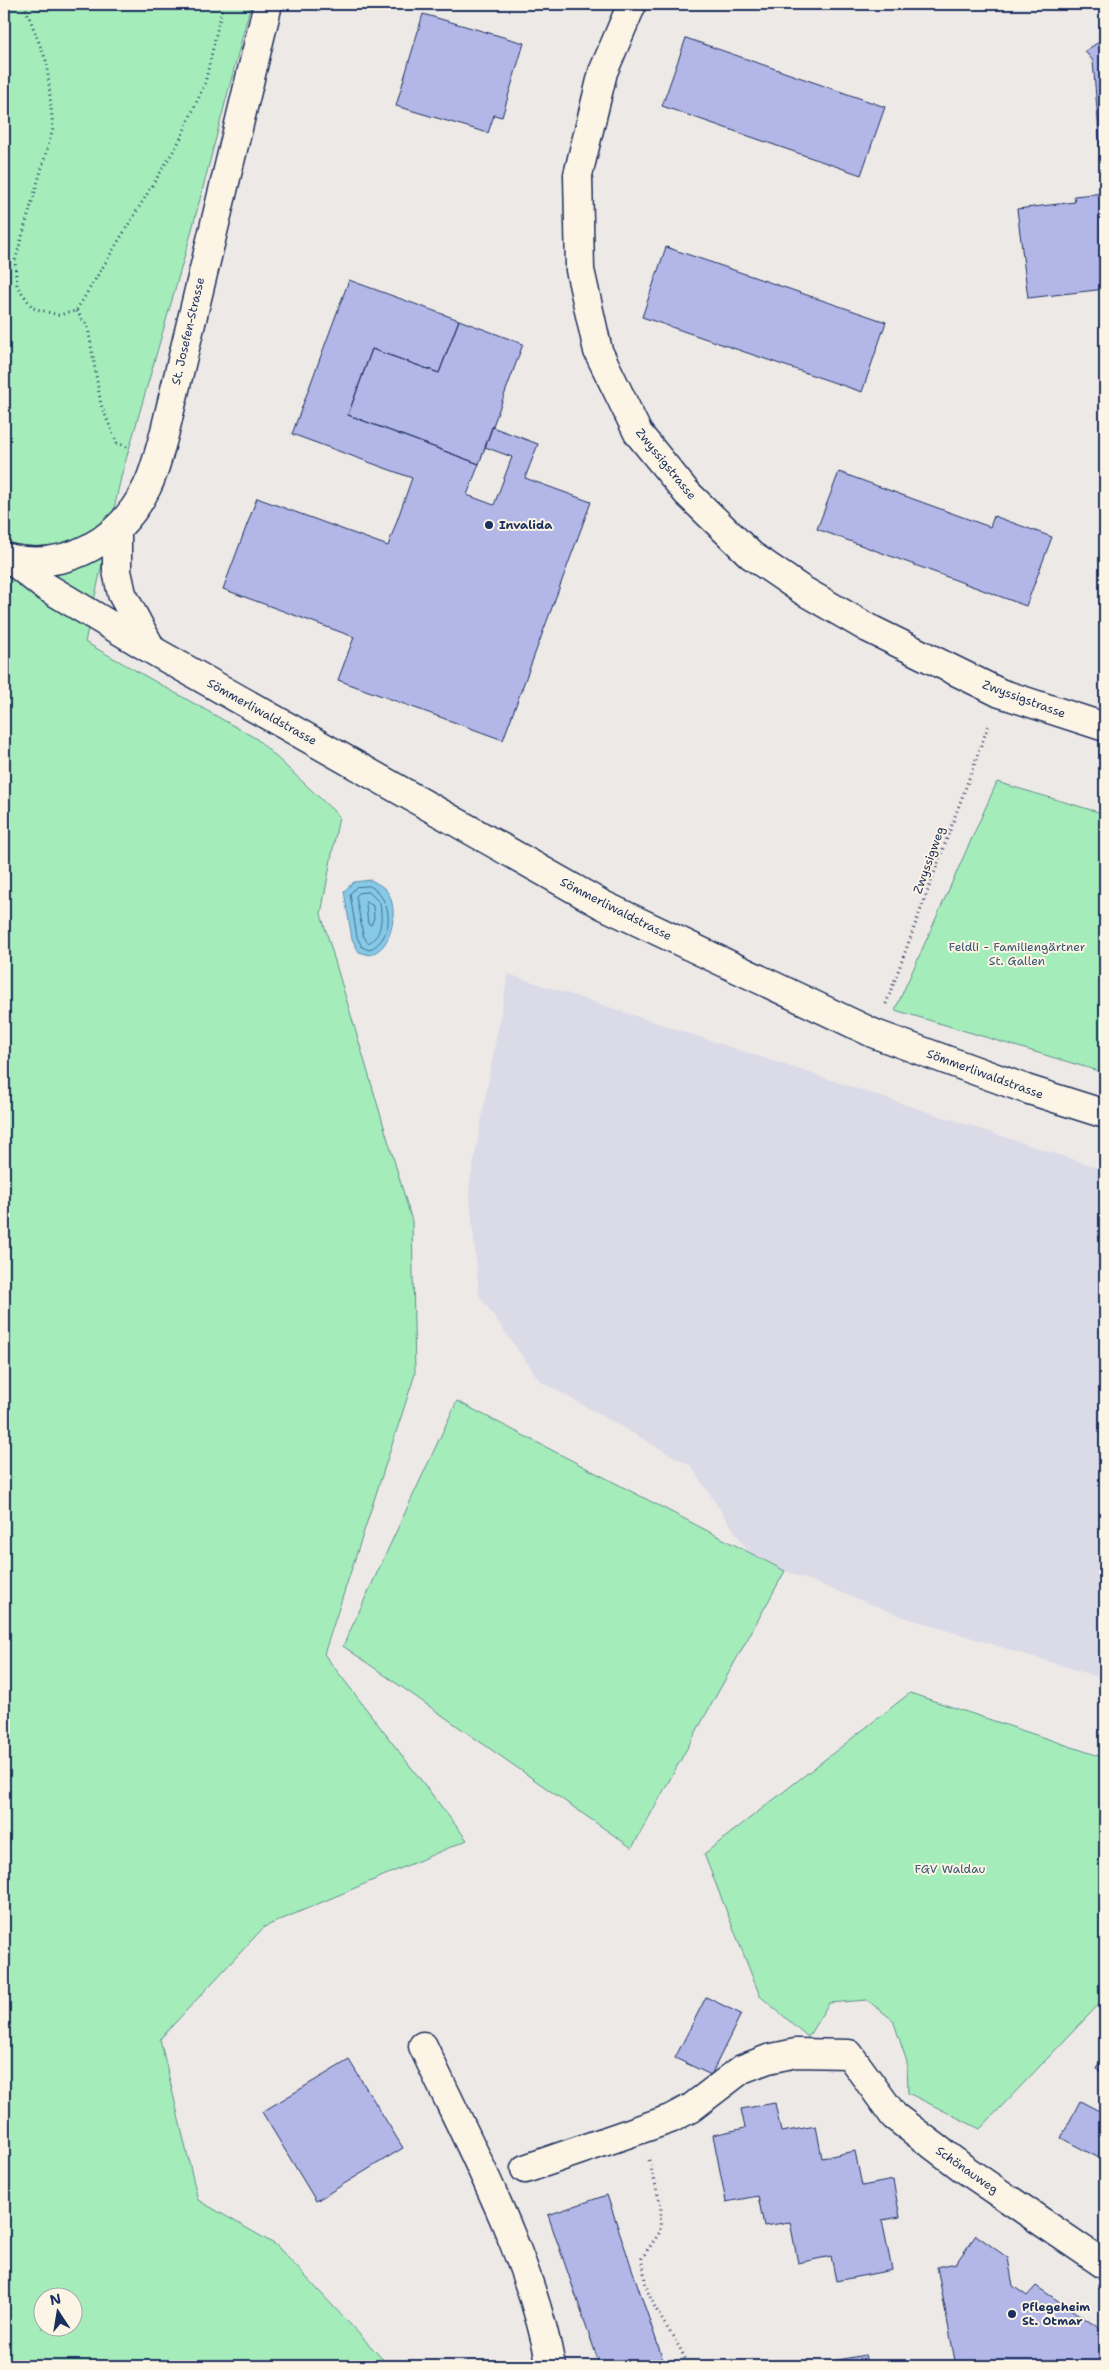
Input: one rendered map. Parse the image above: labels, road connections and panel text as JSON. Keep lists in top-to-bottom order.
{
  "streets": {
    "street": [
      "St. Josefen-Strasse",
      "Zwyssigstrasse",
      "Sömmerliwaldstrasse",
      "Schönauweg"
    ],
    "path": ["Zwyssigweg"]
  },
  "crossings": [
    ["St. Josefen-Strasse", "Sömmerliwaldstrasse"],
    ["Zwyssigstrasse", "Zwyssigweg"],
    ["Sömmerliwaldstrasse", "Zwyssigweg"]
  ],
  "parks": ["Feldli - Familiengärtner St. Gallen", "FGV Waldau"],
  "places": ["Invalida", "Pflegeheim St. Otmar"],
  "north": "top"
}
